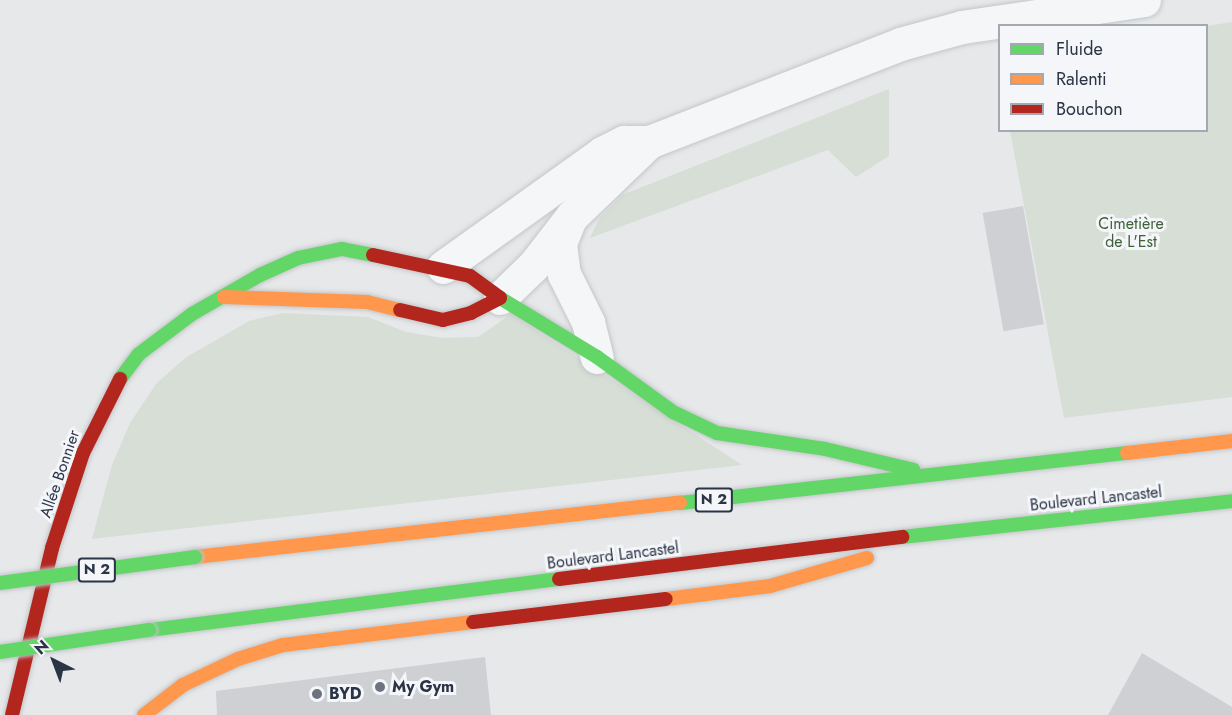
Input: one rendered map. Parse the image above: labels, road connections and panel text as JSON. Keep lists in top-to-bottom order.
{
  "streets": {
    "main road": ["Allée Bonnier", "Boulevard Lancastel", "N 2"]
  },
  "crossings": [
    ["Allée Bonnier", "N 2"]
  ],
  "parks": ["Cimetière de L'Est"],
  "places": ["My Gym", "BYD"],
  "legend": ["Fluide", "Ralenti", "Bouchon"],
  "north": "top left"
}
